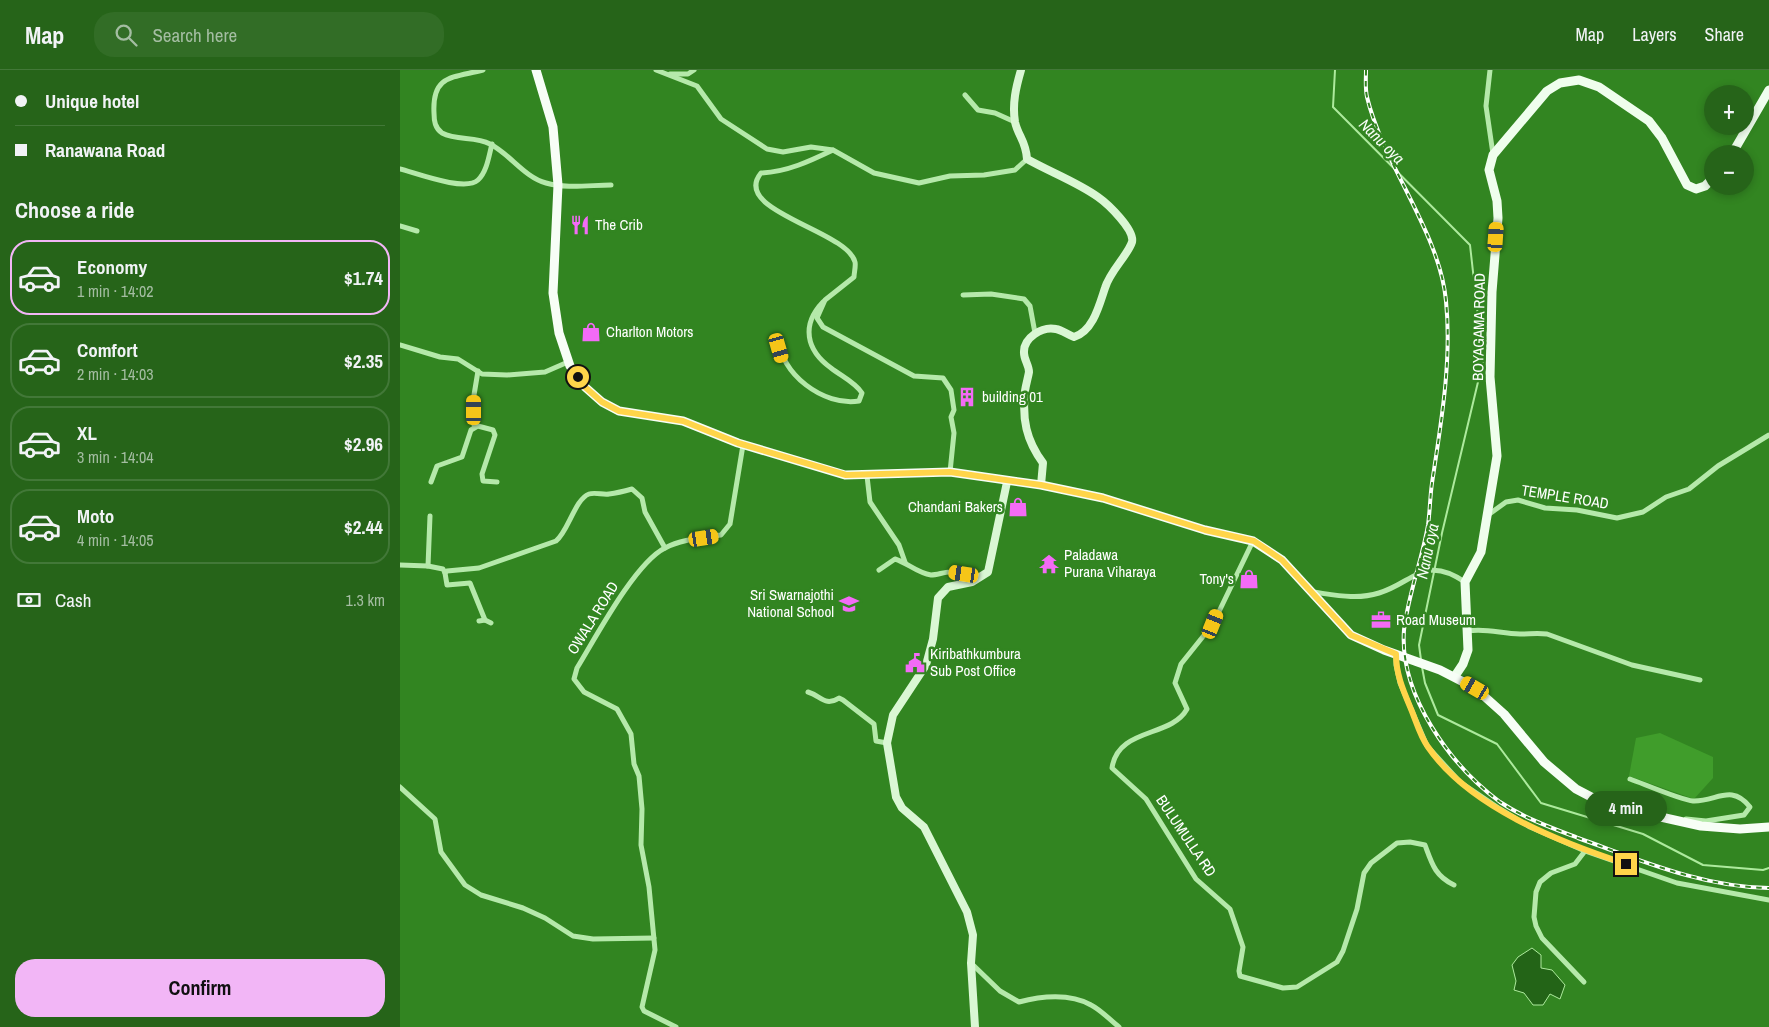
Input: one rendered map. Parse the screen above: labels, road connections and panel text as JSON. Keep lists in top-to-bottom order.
{
  "streets": {
    "main road": ["BOYAGAMA ROAD"],
    "street": ["TEMPLE ROAD", "OWALA ROAD", "BULUMULLA RD"]
  },
  "crossings": [
    ["BOYAGAMA ROAD", "TEMPLE ROAD"]
  ],
  "water": ["Nanu oya"],
  "places": {
    "restaurant": ["The Crib"],
    "shop": ["Charlton Motors", "Chandani Bakers", "Tony's"],
    "building": ["building 01"],
    "temple": ["Paladawa Purana Viharaya"],
    "school or university": ["Sri Swarnajothi National School"],
    "office": ["Road Museum"],
    "public building": ["Kiribathkumbura Sub Post Office"]
  },
  "page": {
    "header": "Map",
    "search": "Search here",
    "nav": ["Map", "Layers", "Share"],
    "banner": ["Unique hotel", "Ranawana Road"],
    "map_buttons": ["+", "−"],
    "heading": "Choose a ride",
    "list": [
      {
        "name": "Economy",
        "note": "1 min · 14:02",
        "value": "$1.74"
      },
      {
        "name": "Comfort",
        "note": "2 min · 14:03",
        "value": "$2.35"
      },
      {
        "name": "XL",
        "note": "3 min · 14:04",
        "value": "$2.96"
      },
      {
        "name": "Moto",
        "note": "4 min · 14:05",
        "value": "$2.44"
      }
    ],
    "pay": ["Cash", "1.3 km"],
    "bubble": "4 min",
    "buttons": "Confirm"
  }
}
